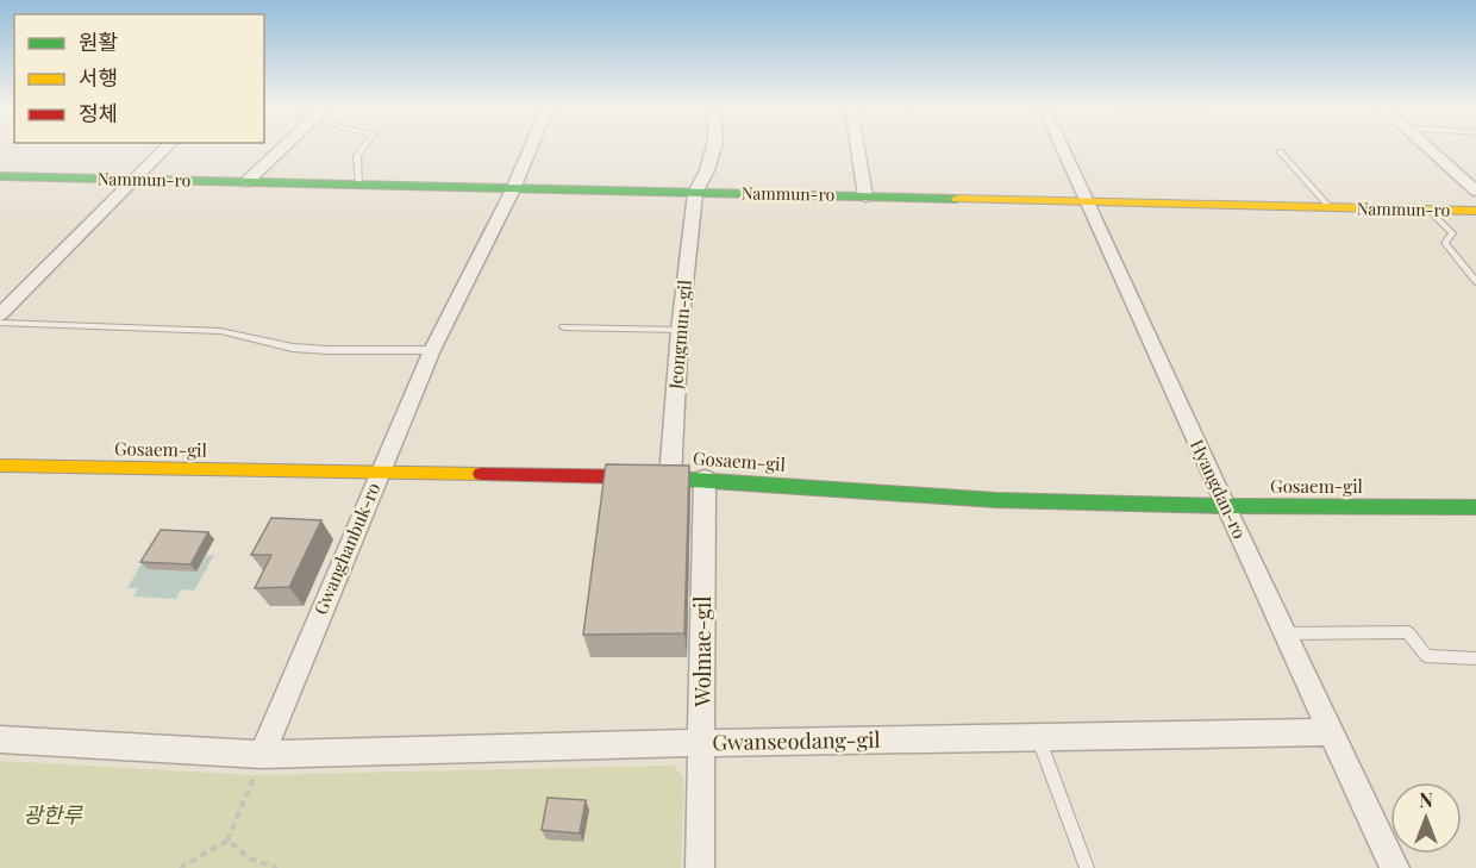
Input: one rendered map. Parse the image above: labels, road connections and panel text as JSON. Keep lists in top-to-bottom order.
{
  "streets": {
    "street": [
      "Nammun-ro",
      "Jeongmun-gil",
      "Gosaem-gil",
      "Hyangdan-ro",
      "Gwanghanbuk-ro",
      "Wolmae-gil",
      "Gwanseodang-gil"
    ]
  },
  "crossings": [
    ["Nammun-ro", "Jeongmun-gil"],
    ["Nammun-ro", "Hyangdan-ro"],
    ["Nammun-ro", "Gwanghanbuk-ro"],
    ["Jeongmun-gil", "Gosaem-gil"],
    ["Gosaem-gil", "Hyangdan-ro"],
    ["Gosaem-gil", "Gwanghanbuk-ro"],
    ["Gosaem-gil", "Wolmae-gil"],
    ["Hyangdan-ro", "Gwanseodang-gil"],
    ["Gwanghanbuk-ro", "Gwanseodang-gil"],
    ["Wolmae-gil", "Gwanseodang-gil"]
  ],
  "parks": ["광한루"],
  "legend": ["원활", "서행", "정체"],
  "north": "top"
}
